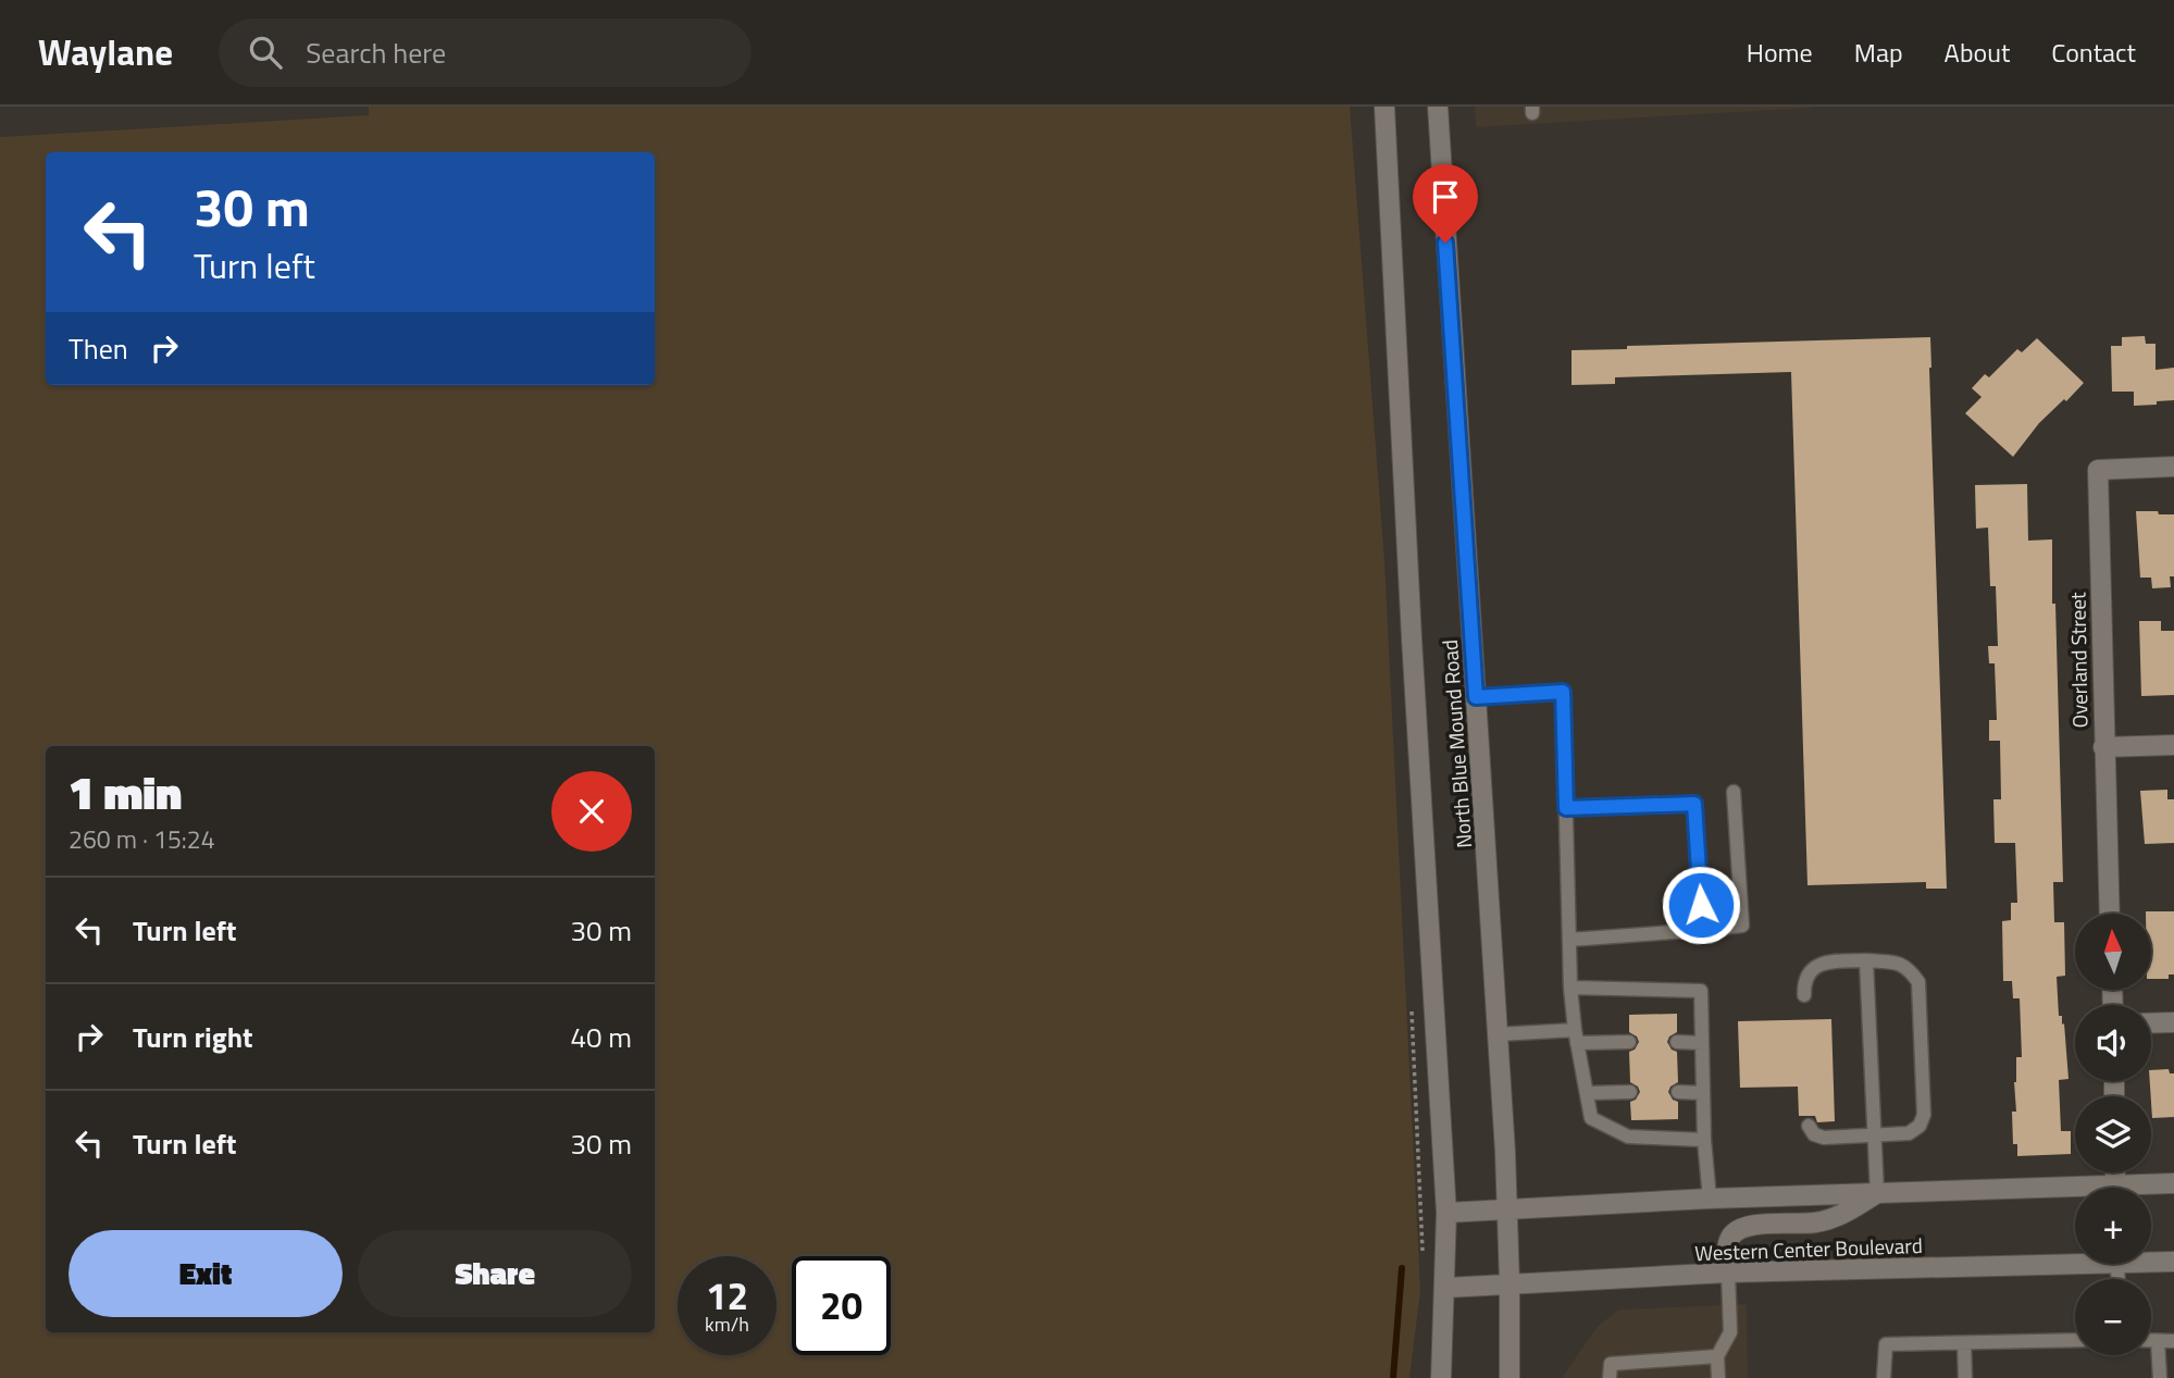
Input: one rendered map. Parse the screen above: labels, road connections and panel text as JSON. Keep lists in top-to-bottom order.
{
  "streets": {
    "main road": ["Overland Street", "North Blue Mound Road", "Western Center Boulevard"]
  },
  "crossings": [
    ["North Blue Mound Road", "Western Center Boulevard"]
  ],
  "north": "top",
  "page": {
    "header": "Waylane",
    "search": "Search here",
    "nav": [
      "Home",
      "Map",
      "About",
      "Contact"
    ],
    "turn": ["30 m", "Turn left"],
    "then": "Then",
    "heading": ["1 min", "260 m · 15:24"],
    "list": [
      {
        "name": "Turn left",
        "value": "30 m"
      },
      {
        "name": "Turn right",
        "value": "40 m"
      },
      {
        "name": "Turn left",
        "value": "30 m"
      }
    ],
    "map_buttons": ["+", "−"],
    "buttons": ["Exit", "Share"],
    "speed": "12 km/h",
    "limit": "20"
  }
}
